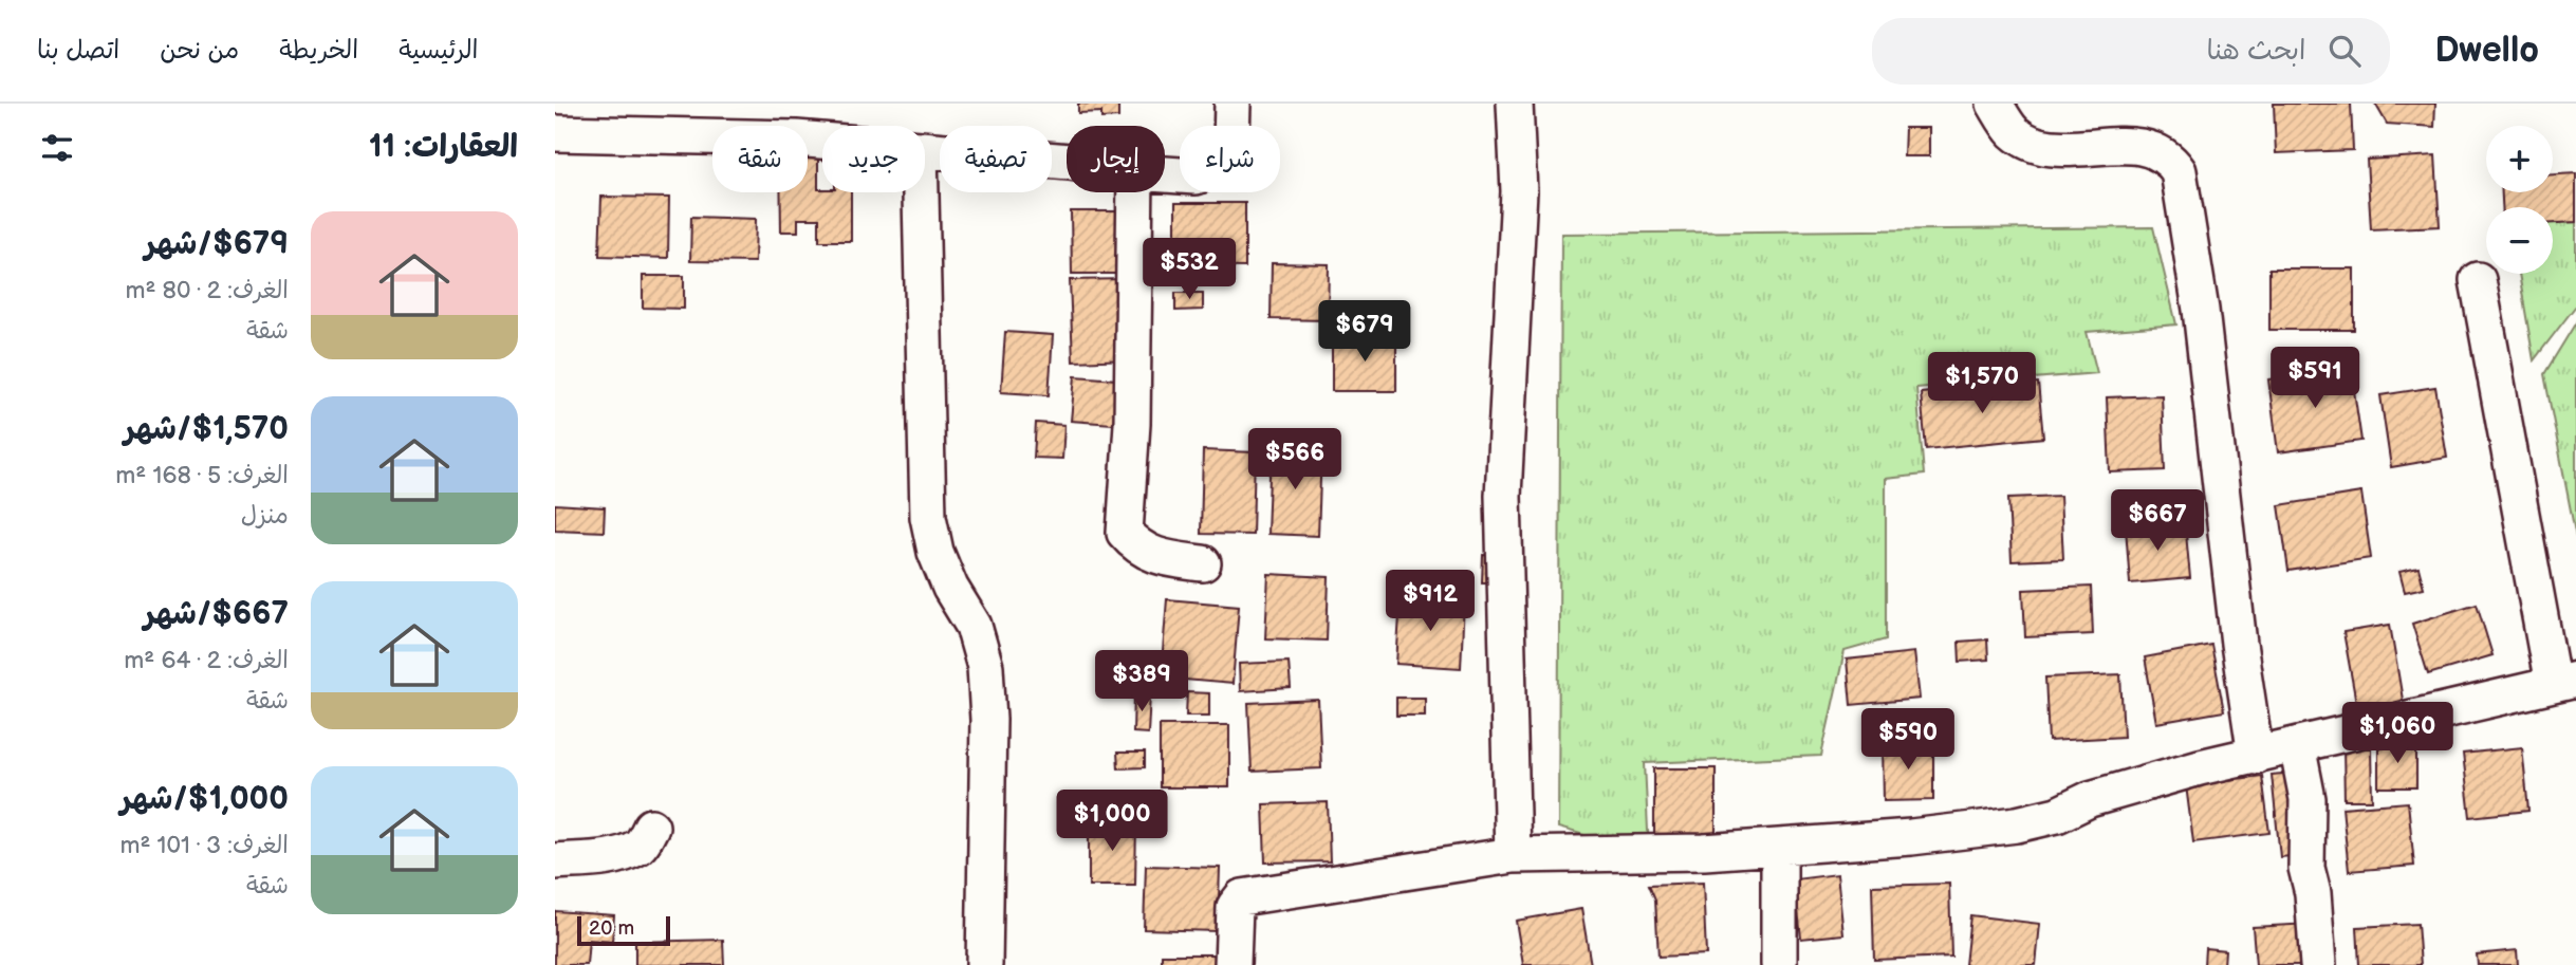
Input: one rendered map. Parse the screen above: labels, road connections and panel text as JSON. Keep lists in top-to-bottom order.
{
  "scale_bar": "20 m",
  "page": {
    "header": "Dwello",
    "search": "ابحث هنا",
    "nav": [
      "الرئيسية",
      "الخريطة",
      "من نحن",
      "اتصل بنا"
    ],
    "heading": "العقارات: 11",
    "map_buttons": ["+", "−"],
    "chip": [
      "شراء",
      "إيجار",
      "تصفية",
      "جديد",
      "شقة"
    ],
    "list": [
      {
        "name": "$679/شهر",
        "note": "الغرف: 2 · 80 m² · شقة"
      },
      {
        "name": "$1,570/شهر",
        "note": "الغرف: 5 · 168 m² · منزل"
      },
      {
        "name": "$667/شهر",
        "note": "الغرف: 2 · 64 m² · شقة"
      },
      {
        "name": "$1,000/شهر",
        "note": "الغرف: 3 · 101 m² · شقة"
      }
    ],
    "price": [
      "$532",
      "$679",
      "$591",
      "$1,570",
      "$566",
      "$667",
      "$912",
      "$389",
      "$1,060",
      "$590",
      "$1,000"
    ],
    "scale": "20 m"
  }
}
